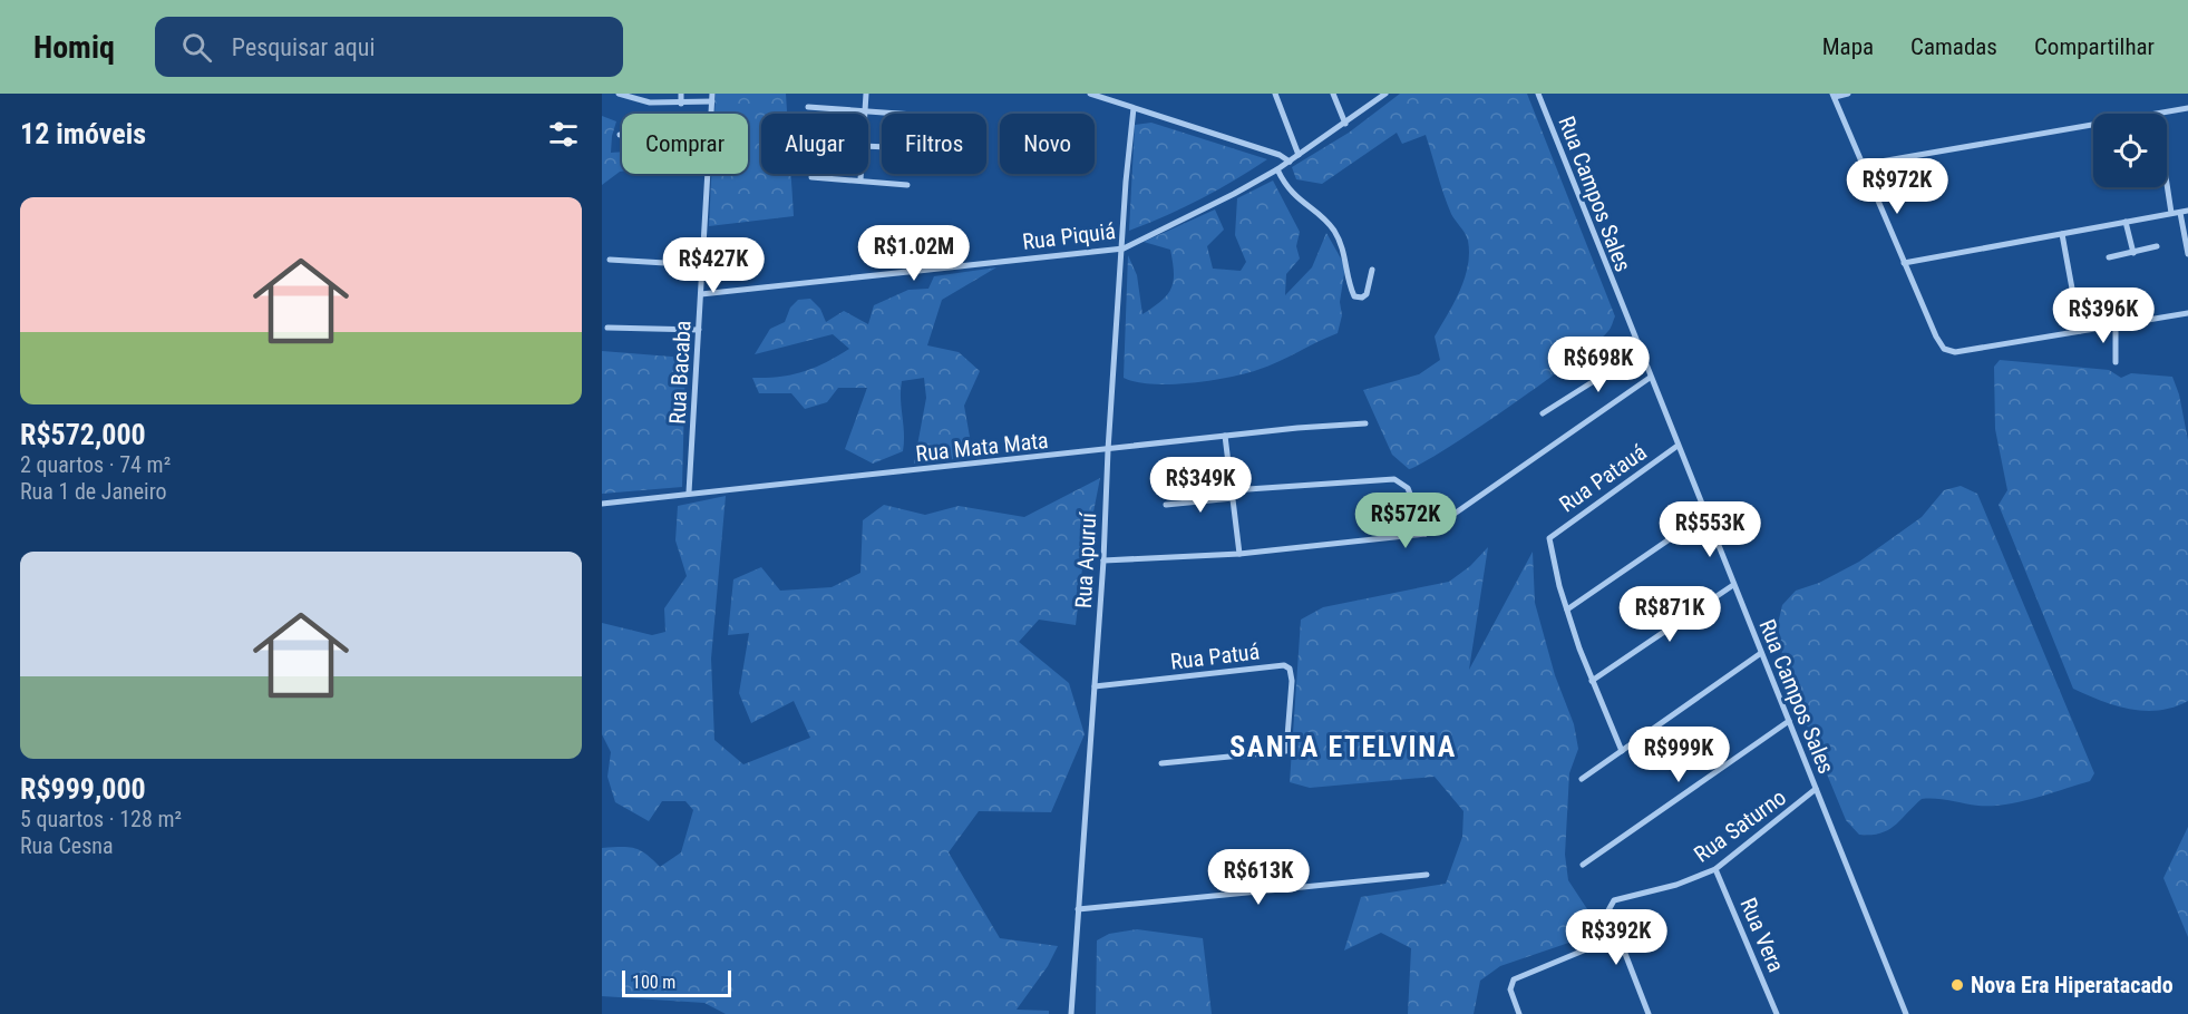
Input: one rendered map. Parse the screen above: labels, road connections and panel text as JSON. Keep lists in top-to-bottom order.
{
  "streets": {
    "street": [
      "Rua Campos Sales",
      "Rua Piquiá",
      "Rua Bacaba",
      "Rua Mata Mata",
      "Rua Patauá",
      "Rua Apuruí",
      "Rua Patuá",
      "Rua Saturno",
      "Rua Vera"
    ]
  },
  "crossings": [
    ["Rua Campos Sales", "Rua Patauá"],
    ["Rua Campos Sales", "Rua Saturno"],
    ["Rua Piquiá", "Rua Bacaba"],
    ["Rua Piquiá", "Rua Apuruí"],
    ["Rua Bacaba", "Rua Mata Mata"],
    ["Rua Mata Mata", "Rua Apuruí"],
    ["Rua Apuruí", "Rua Patuá"],
    ["Rua Saturno", "Rua Vera"]
  ],
  "districts": ["SANTA ETELVINA"],
  "places": ["Nova Era Hiperatacado"],
  "scale_bar": "100 m",
  "page": {
    "header": "Homiq",
    "search": "Pesquisar aqui",
    "nav": ["Mapa", "Camadas", "Compartilhar"],
    "heading": "12 imóveis",
    "chip": [
      "Comprar",
      "Alugar",
      "Filtros",
      "Novo"
    ],
    "price": [
      "R$972K",
      "R$1.02M",
      "R$427K",
      "R$396K",
      "R$698K",
      "R$349K",
      "R$572K",
      "R$553K",
      "R$871K",
      "R$999K",
      "R$613K",
      "R$392K"
    ],
    "list": [
      {
        "name": "R$572,000",
        "note": "2 quartos · 74 m² · Rua 1 de Janeiro"
      },
      {
        "name": "R$999,000",
        "note": "5 quartos · 128 m² · Rua Cesna"
      }
    ],
    "scale": "100 m"
  }
}
